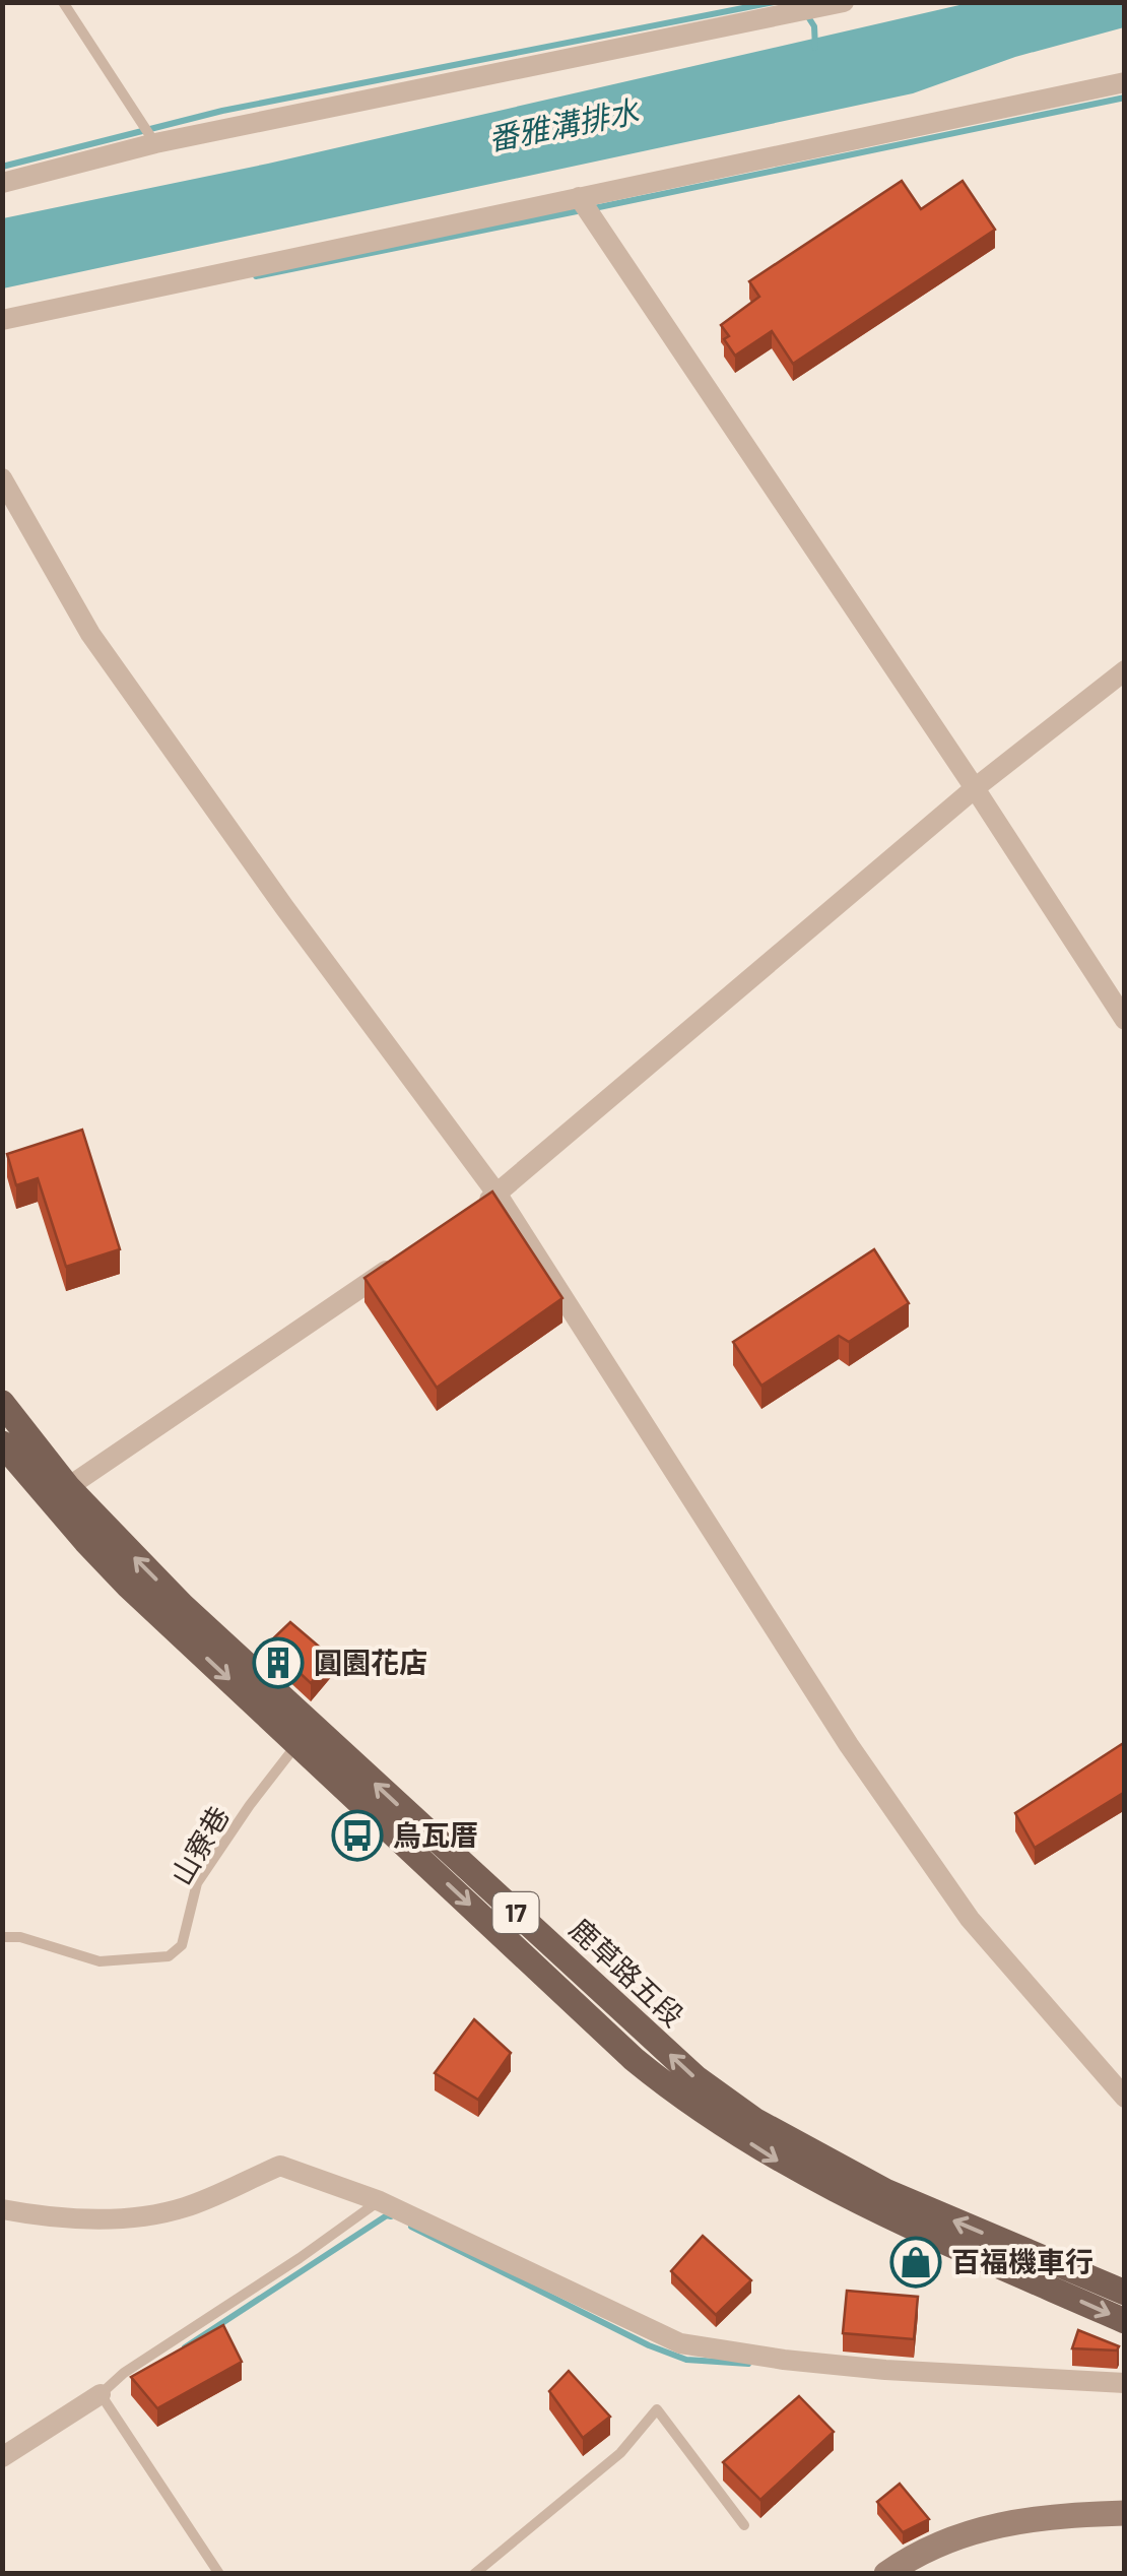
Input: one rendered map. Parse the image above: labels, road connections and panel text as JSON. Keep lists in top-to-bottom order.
{
  "streets": {
    "main road": ["17", "鹿草路五段"],
    "lane": ["山寮巷"]
  },
  "crossings": [
    ["山寮巷", "鹿草路五段"]
  ],
  "water": ["番雅溝排水"],
  "places": {
    "building": ["圓園花店"],
    "bus stop": ["烏瓦厝"],
    "shop": ["百福機車行"]
  }
}
